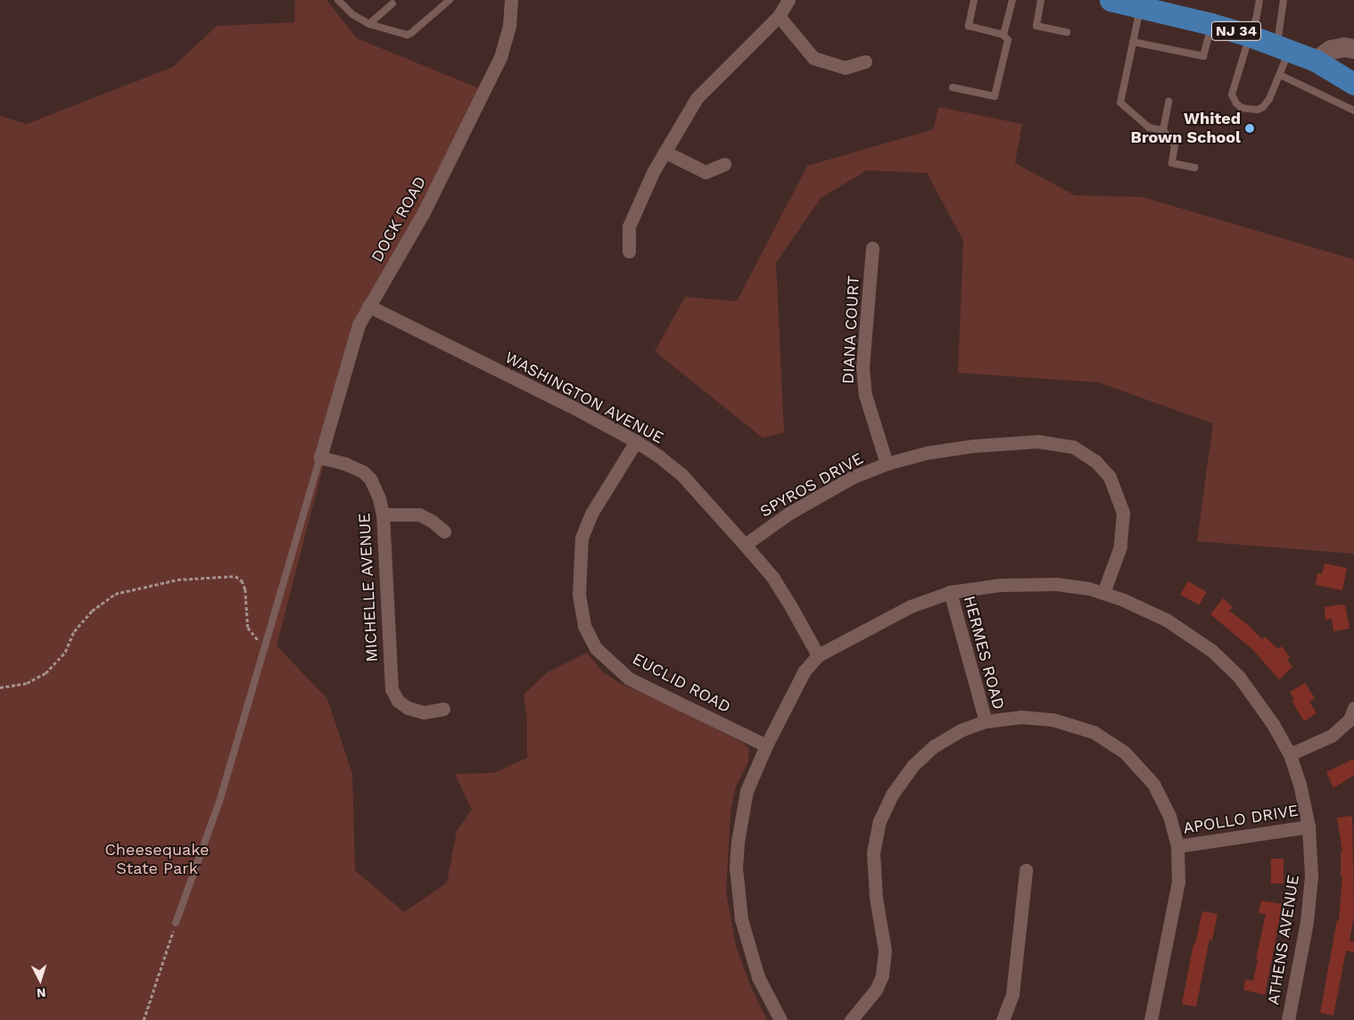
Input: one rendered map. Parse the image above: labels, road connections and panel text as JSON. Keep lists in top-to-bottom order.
{
  "streets": {
    "main road": ["NJ 34"],
    "street": [
      "DOCK ROAD",
      "DIANA COURT",
      "WASHINGTON AVENUE",
      "SPYROS DRIVE",
      "MICHELLE AVENUE",
      "HERMES ROAD",
      "EUCLID ROAD",
      "APOLLO DRIVE",
      "ATHENS AVENUE"
    ]
  },
  "crossings": [
    ["DOCK ROAD", "WASHINGTON AVENUE"],
    ["DOCK ROAD", "MICHELLE AVENUE"],
    ["DIANA COURT", "SPYROS DRIVE"],
    ["WASHINGTON AVENUE", "SPYROS DRIVE"],
    ["WASHINGTON AVENUE", "EUCLID ROAD"],
    ["WASHINGTON AVENUE", "ATHENS AVENUE"],
    ["SPYROS DRIVE", "ATHENS AVENUE"],
    ["HERMES ROAD", "ATHENS AVENUE"],
    ["APOLLO DRIVE", "ATHENS AVENUE"]
  ],
  "parks": ["Cheesequake State Park"],
  "places": ["Whited Brown School"],
  "north": "bottom"
}
